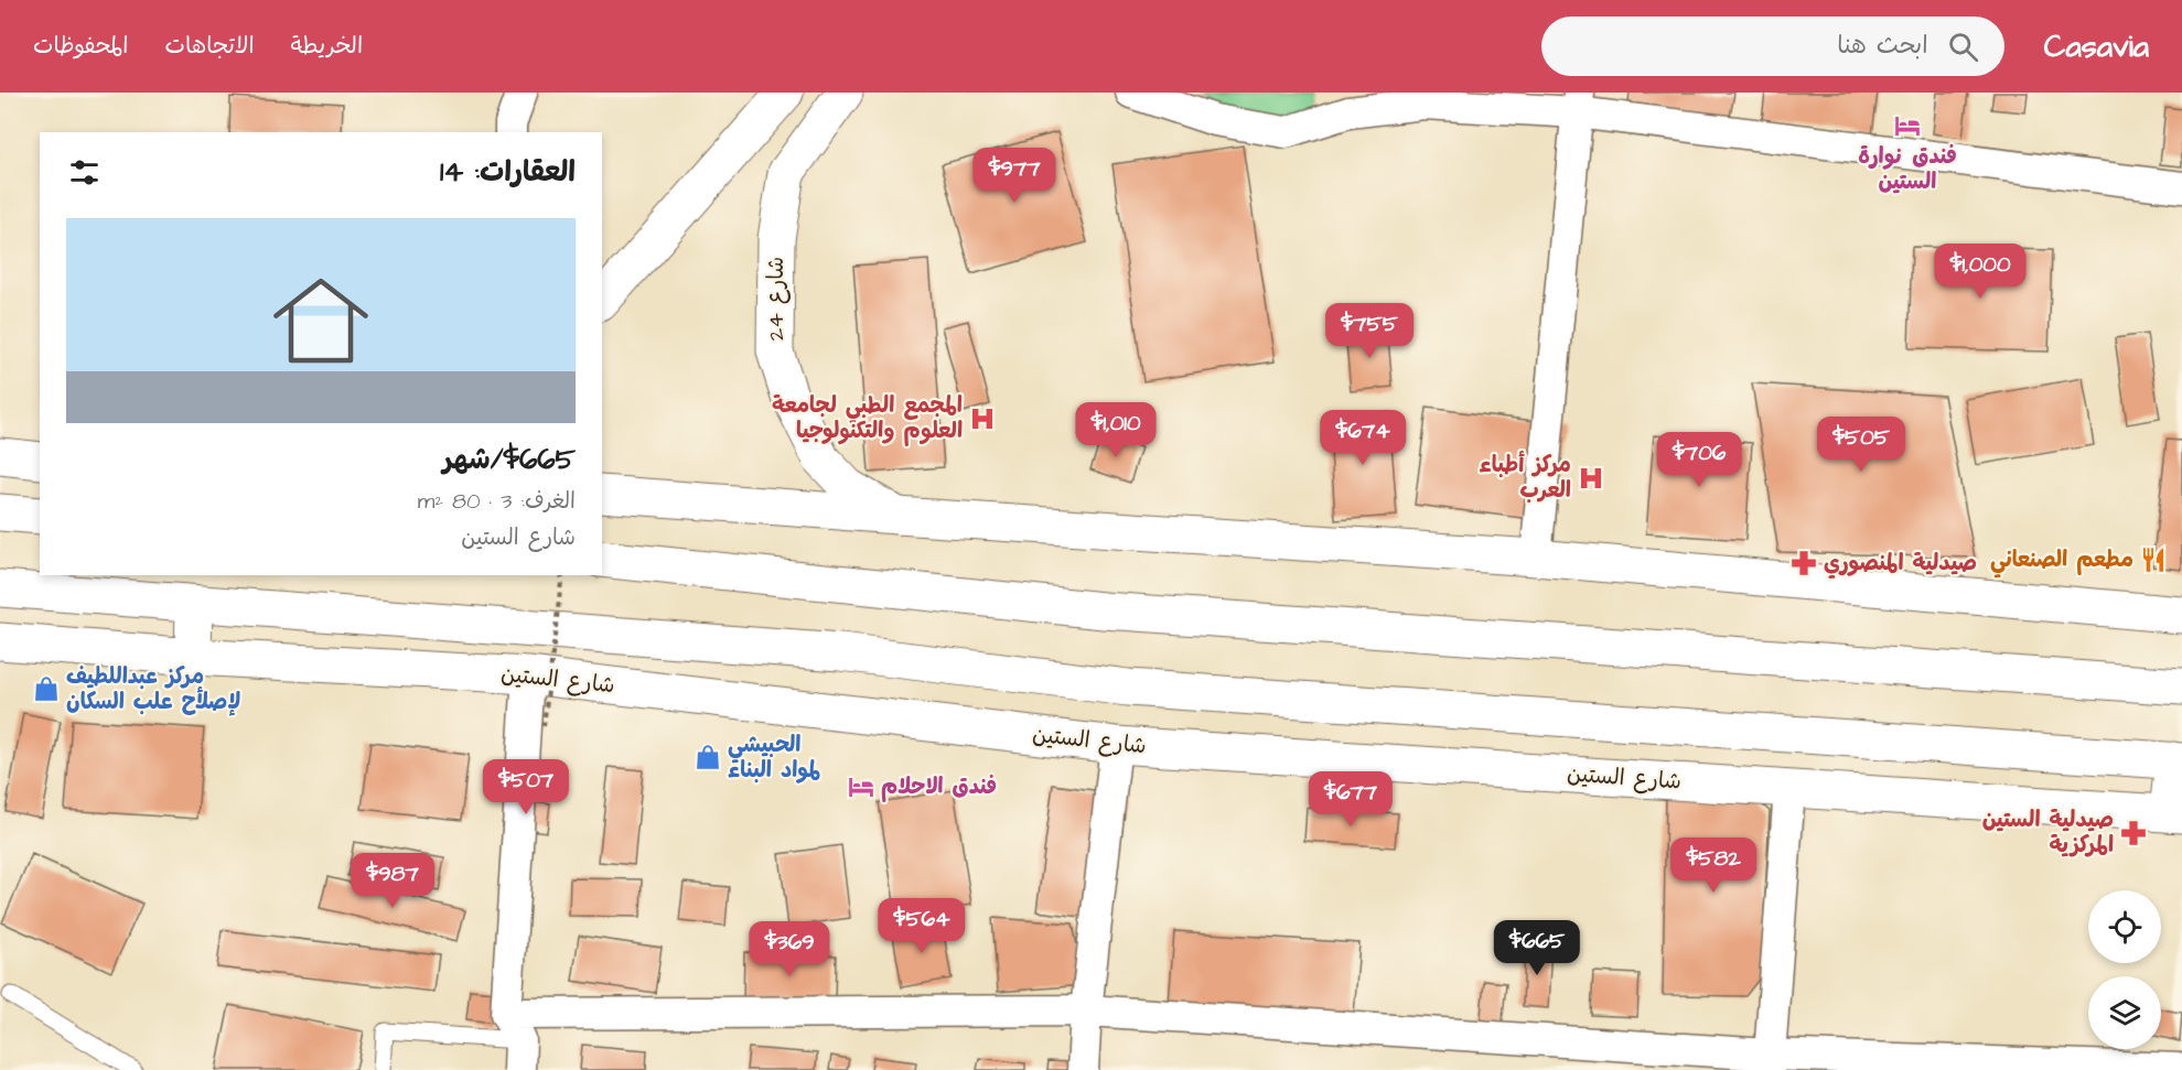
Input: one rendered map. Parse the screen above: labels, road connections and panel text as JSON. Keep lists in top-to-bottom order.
{
  "streets": {
    "main road": ["شارع 24", "شارع الستين"]
  },
  "places": {
    "hotel": ["فندق نوارة الستين", "فندق الاحلام"],
    "hospital": ["المجمع الطبي لجامعة العلوم والتكنولوجيا", "مركز أطباء العرب"],
    "restaurant": ["مطعم الصنعاني"],
    "pharmacy": ["صيدلية المنصوري", "صيدلية الستين المركزية"],
    "shop": ["مركز عبداللطيف لإصلأح علب السكان", "الحبيشي لمواد البناء"]
  },
  "page": {
    "header": "Casavia",
    "search": "ابحث هنا",
    "nav": ["الخريطة", "الاتجاهات", "المحفوظات"],
    "heading": "العقارات: 14",
    "price": [
      "$977",
      "$1,000",
      "$755",
      "$1,010",
      "$674",
      "$505",
      "$706",
      "$507",
      "$677",
      "$582",
      "$987",
      "$564",
      "$665",
      "$369"
    ],
    "list": [
      {
        "name": "$665/شهر",
        "note": "الغرف: 3 · 80 m² · شارع الستين"
      }
    ]
  }
}
